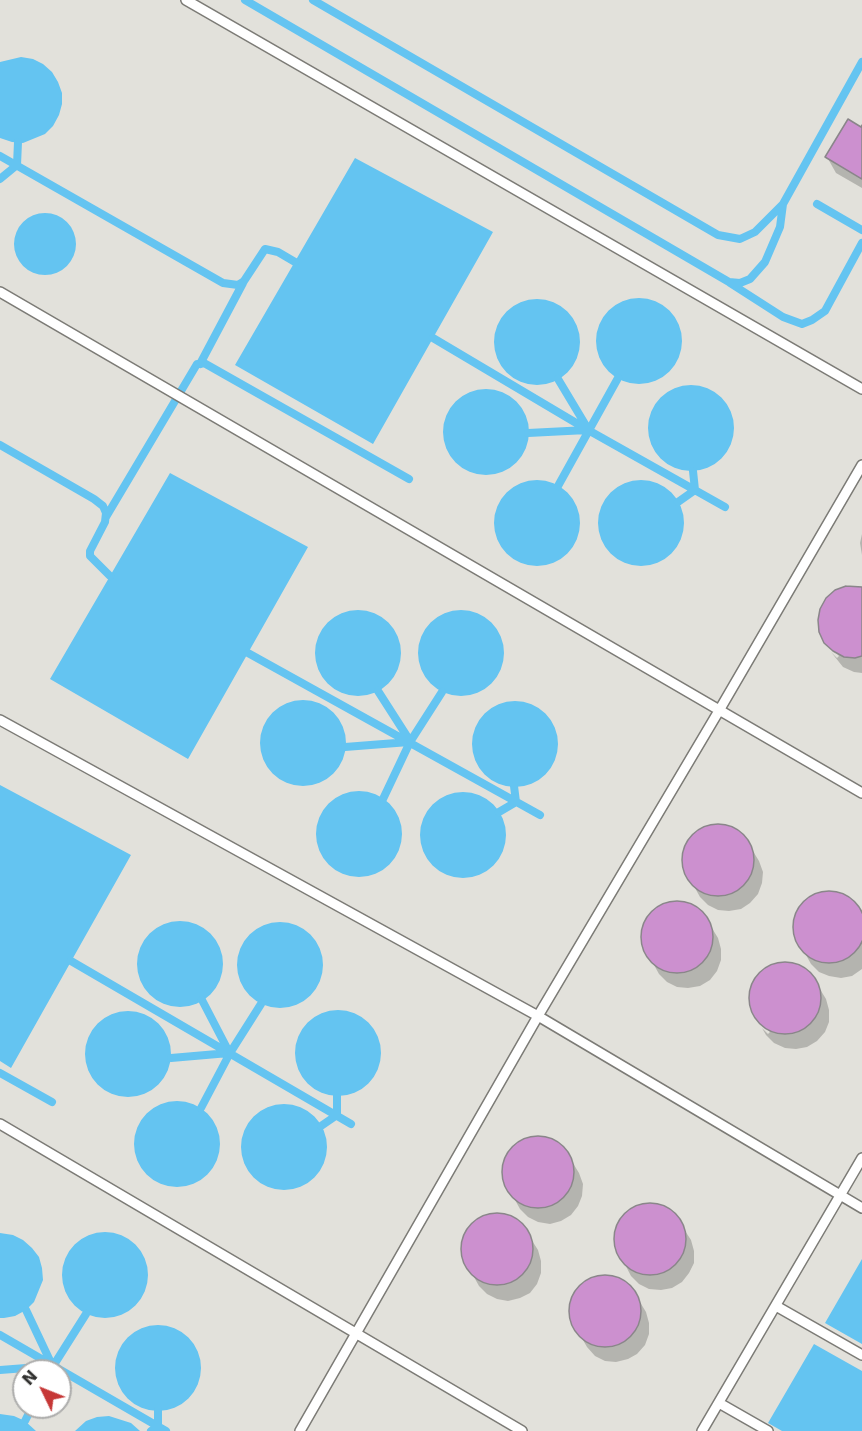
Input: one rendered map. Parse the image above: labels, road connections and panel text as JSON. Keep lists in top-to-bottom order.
{
  "north": "top left"
}
